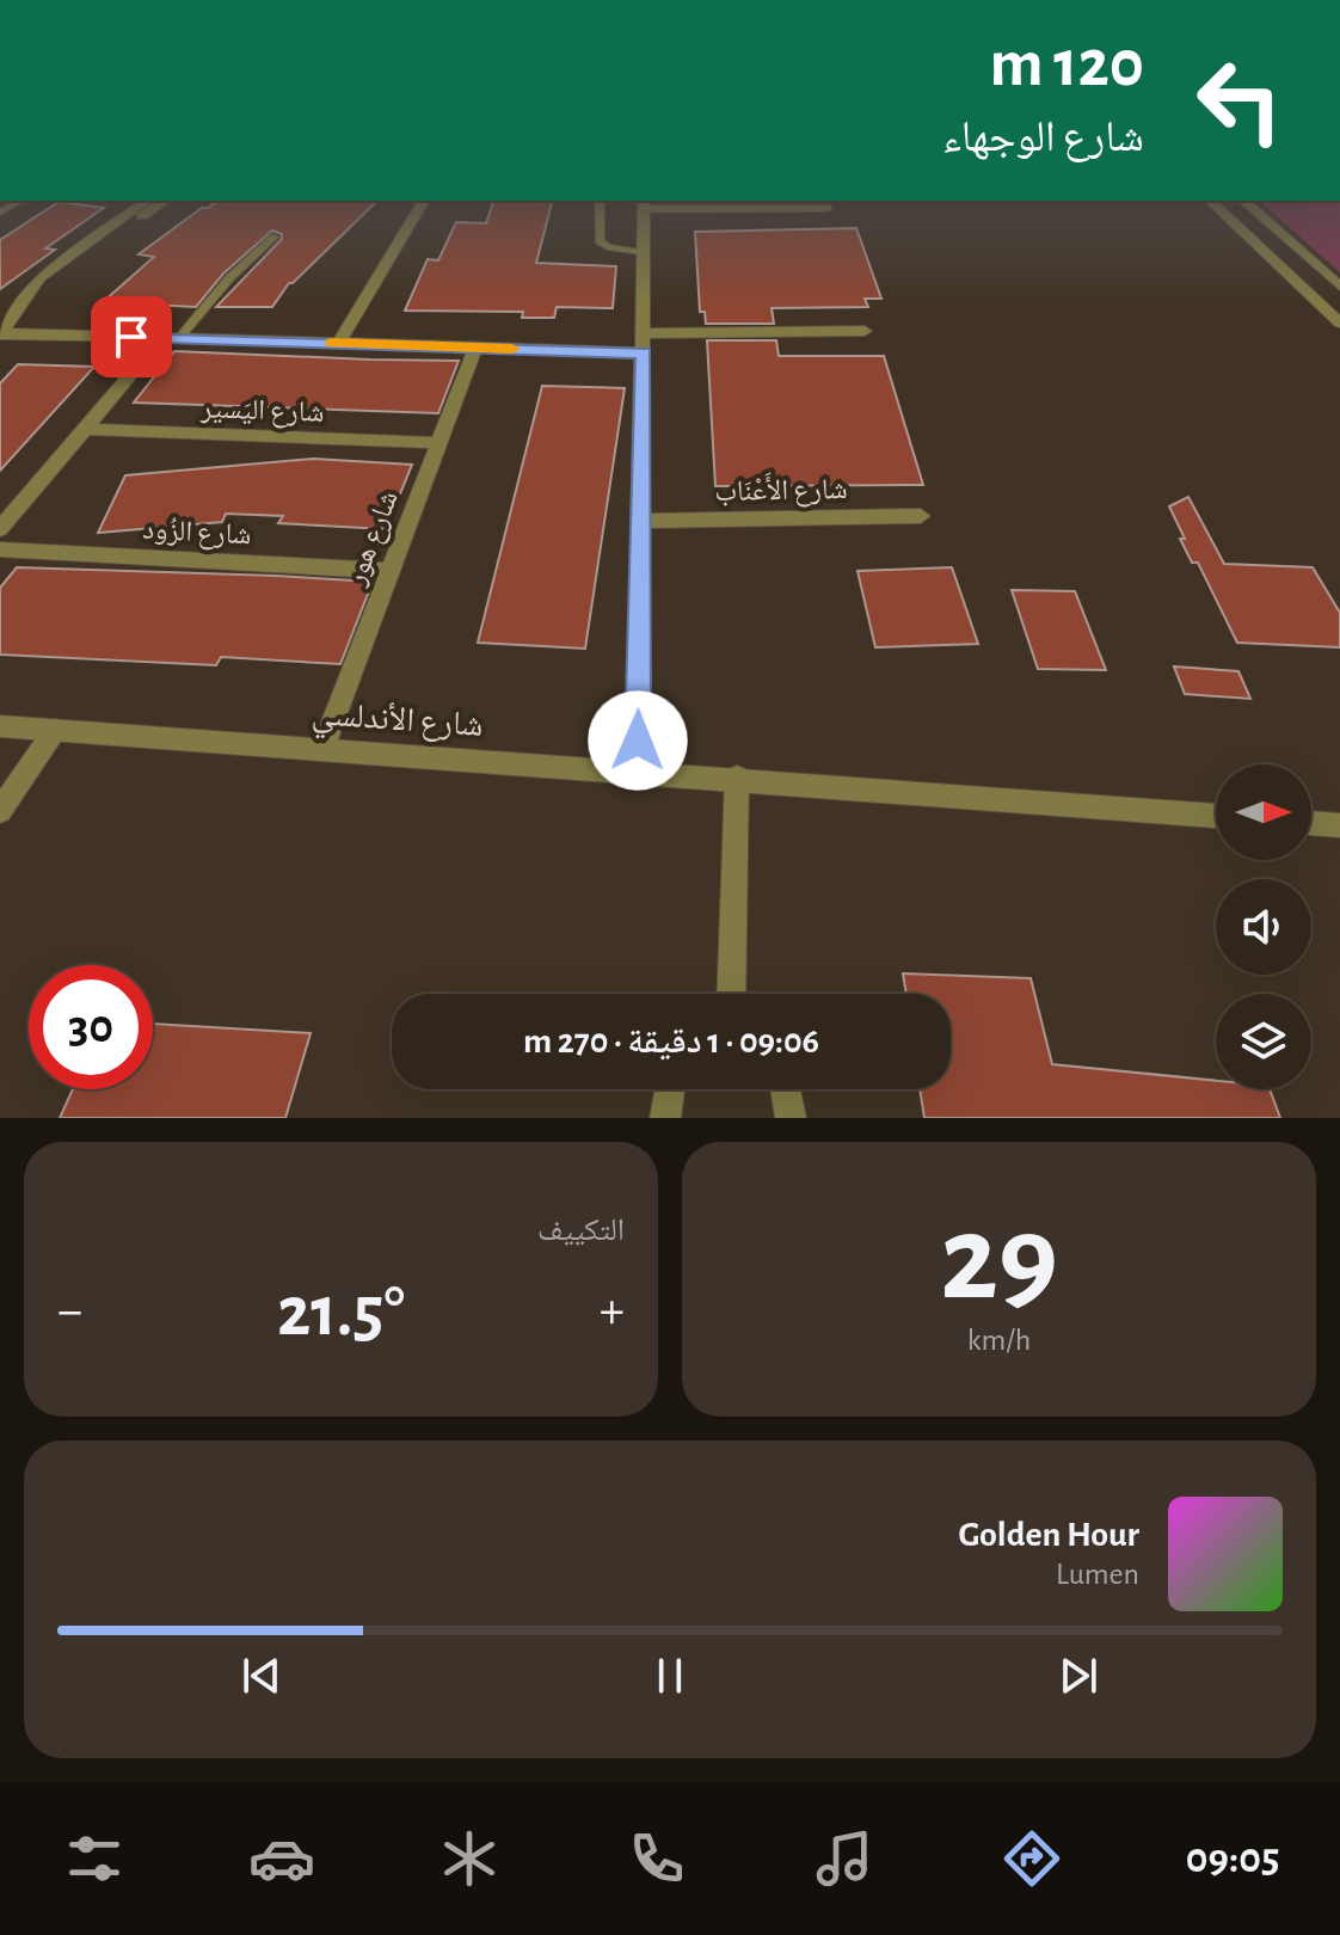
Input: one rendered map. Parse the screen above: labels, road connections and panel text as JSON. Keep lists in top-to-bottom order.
{
  "streets": {
    "street": [
      "شارع اليَسير",
      "شارع الأَعْنَاب",
      "شارع الزُود",
      "شارع هور",
      "شارع الأندلسي"
    ]
  },
  "crossings": [
    ["شارع اليَسير", "شارع هور"],
    ["شارع الزُود", "شارع هور"],
    ["شارع هور", "شارع الأندلسي"]
  ],
  "north": "right",
  "page": {
    "turn": ["120 m", "شارع الوجهاء"],
    "limit": "30",
    "trip": "09:06 · 1 دقيقة · 270 m",
    "tile": [
      ["29", "km/h"],
      "التكييف"
    ],
    "heat": ["−", "21.5°", "+"],
    "song": ["Golden Hour", "Lumen"],
    "tabs": "09:05"
  }
}
